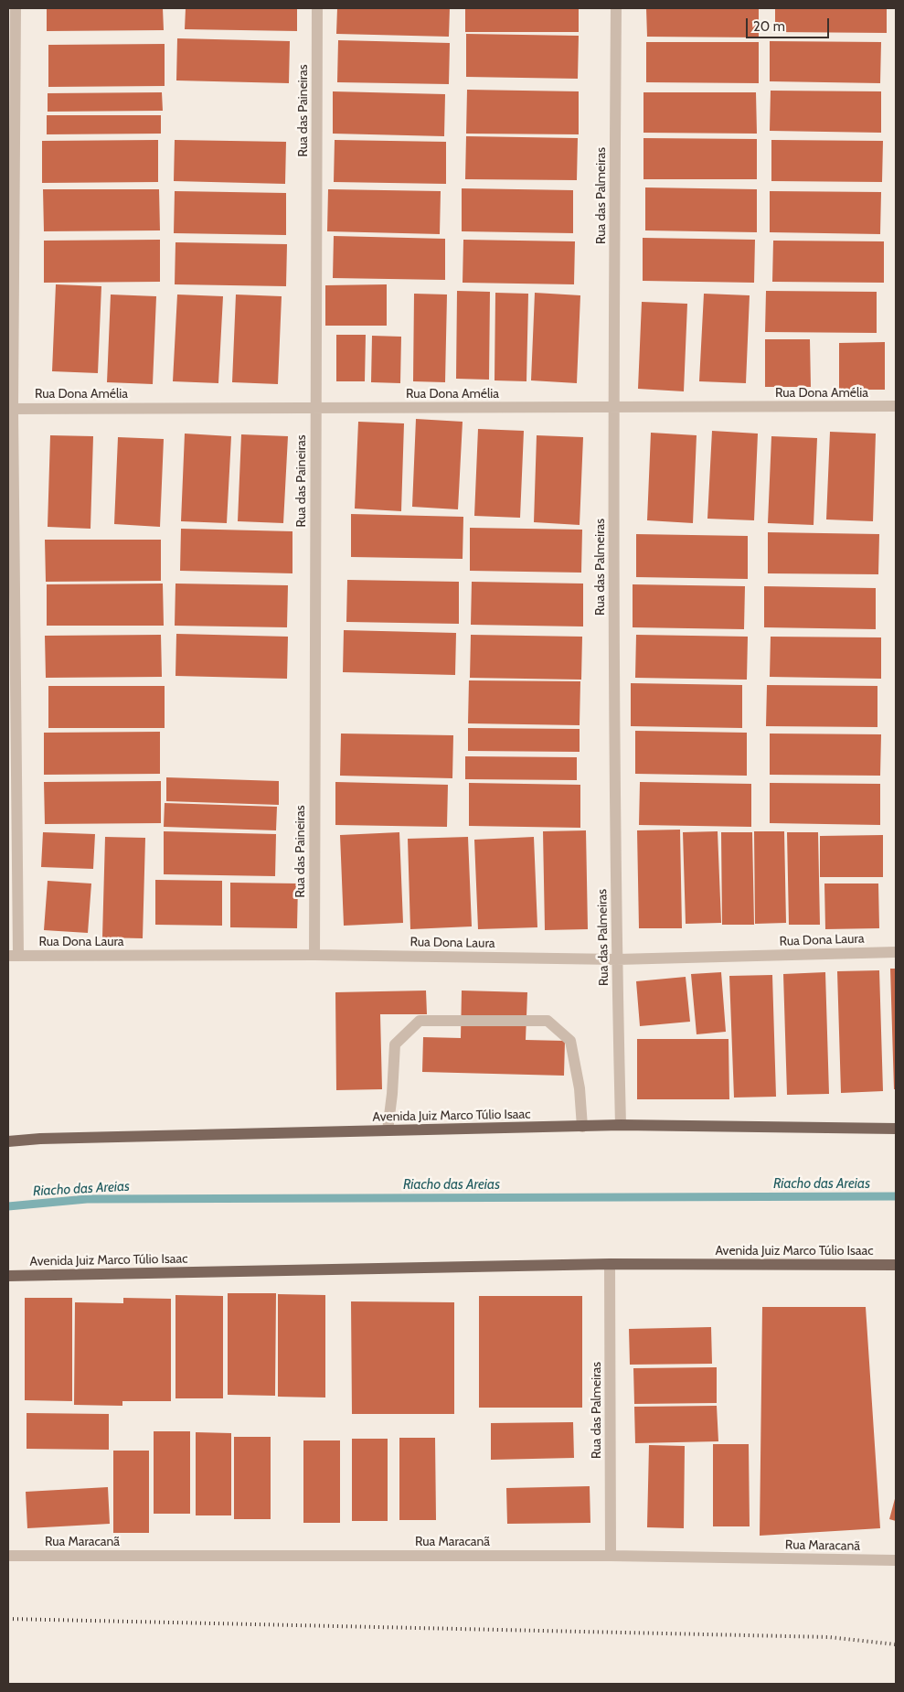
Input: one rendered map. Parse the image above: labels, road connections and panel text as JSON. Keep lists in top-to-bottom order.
{
  "streets": {
    "main road": ["Avenida Juiz Marco Túlio Isaac"],
    "street": [
      "Rua das Paineiras",
      "Rua das Palmeiras",
      "Rua Dona Amélia",
      "Rua Dona Laura",
      "Rua Maracanã"
    ]
  },
  "crossings": [
    ["Rua das Paineiras", "Rua Dona Amélia"],
    ["Rua das Paineiras", "Rua Dona Laura"],
    ["Rua das Palmeiras", "Rua Dona Amélia"],
    ["Rua das Palmeiras", "Rua Dona Laura"],
    ["Rua das Palmeiras", "Avenida Juiz Marco Túlio Isaac"],
    ["Rua das Palmeiras", "Rua Maracanã"]
  ],
  "water": ["Riacho das Areias"],
  "scale_bar": "20 m"
}
